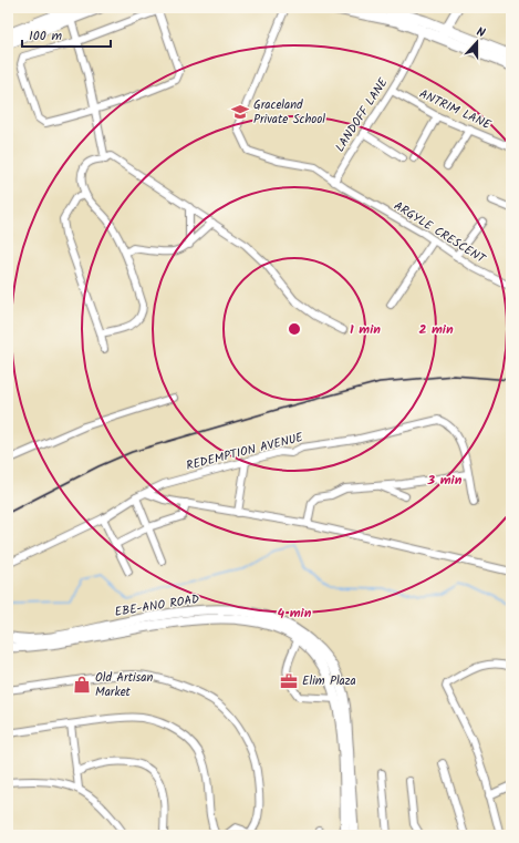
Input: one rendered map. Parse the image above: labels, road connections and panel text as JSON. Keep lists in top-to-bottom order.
{
  "streets": {
    "main road": ["EBE-ANO ROAD"],
    "street": [
      "ANTRIM LANE",
      "LANDOFF LANE",
      "ARGYLE CRESCENT",
      "REDEMPTION AVENUE"
    ]
  },
  "crossings": [
    ["ANTRIM LANE", "LANDOFF LANE"],
    ["LANDOFF LANE", "ARGYLE CRESCENT"]
  ],
  "places": {
    "school or university": ["Graceland Private School"],
    "office": ["Elim Plaza"],
    "shop": ["Old Artisan Market"]
  },
  "scale_bar": "100 m",
  "north": "top",
  "rings": [
    "1 min",
    "2 min",
    "3 min",
    "4 min"
  ]
}
